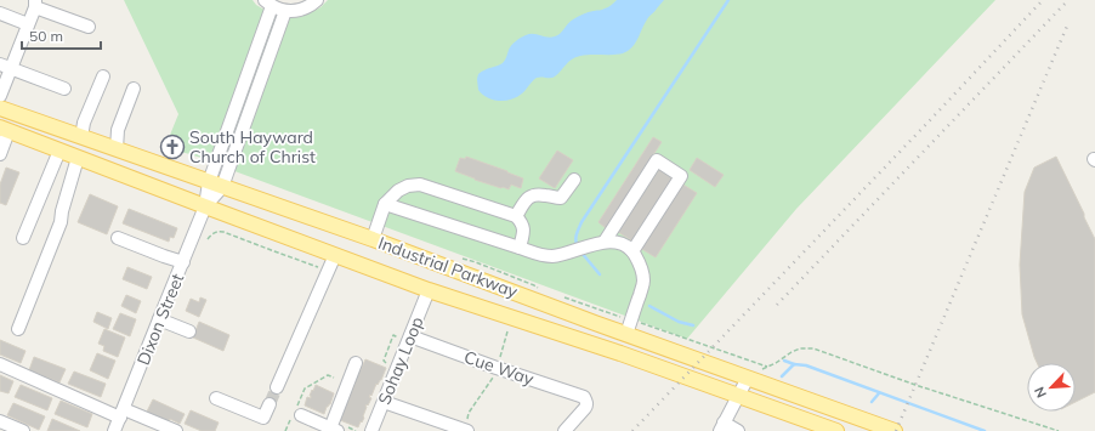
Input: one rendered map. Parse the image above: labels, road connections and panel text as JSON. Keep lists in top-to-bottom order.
{
  "streets": {
    "main road": ["Industrial Parkway"],
    "street": ["Dixon Street", "Sohay Loop", "Cue Way"]
  },
  "crossings": [
    ["Industrial Parkway", "Dixon Street"],
    ["Industrial Parkway", "Sohay Loop"],
    ["Sohay Loop", "Cue Way"]
  ],
  "places": {
    "church": ["South Hayward Church of Christ"]
  },
  "scale_bar": "50 m",
  "north": "bottom left"
}
